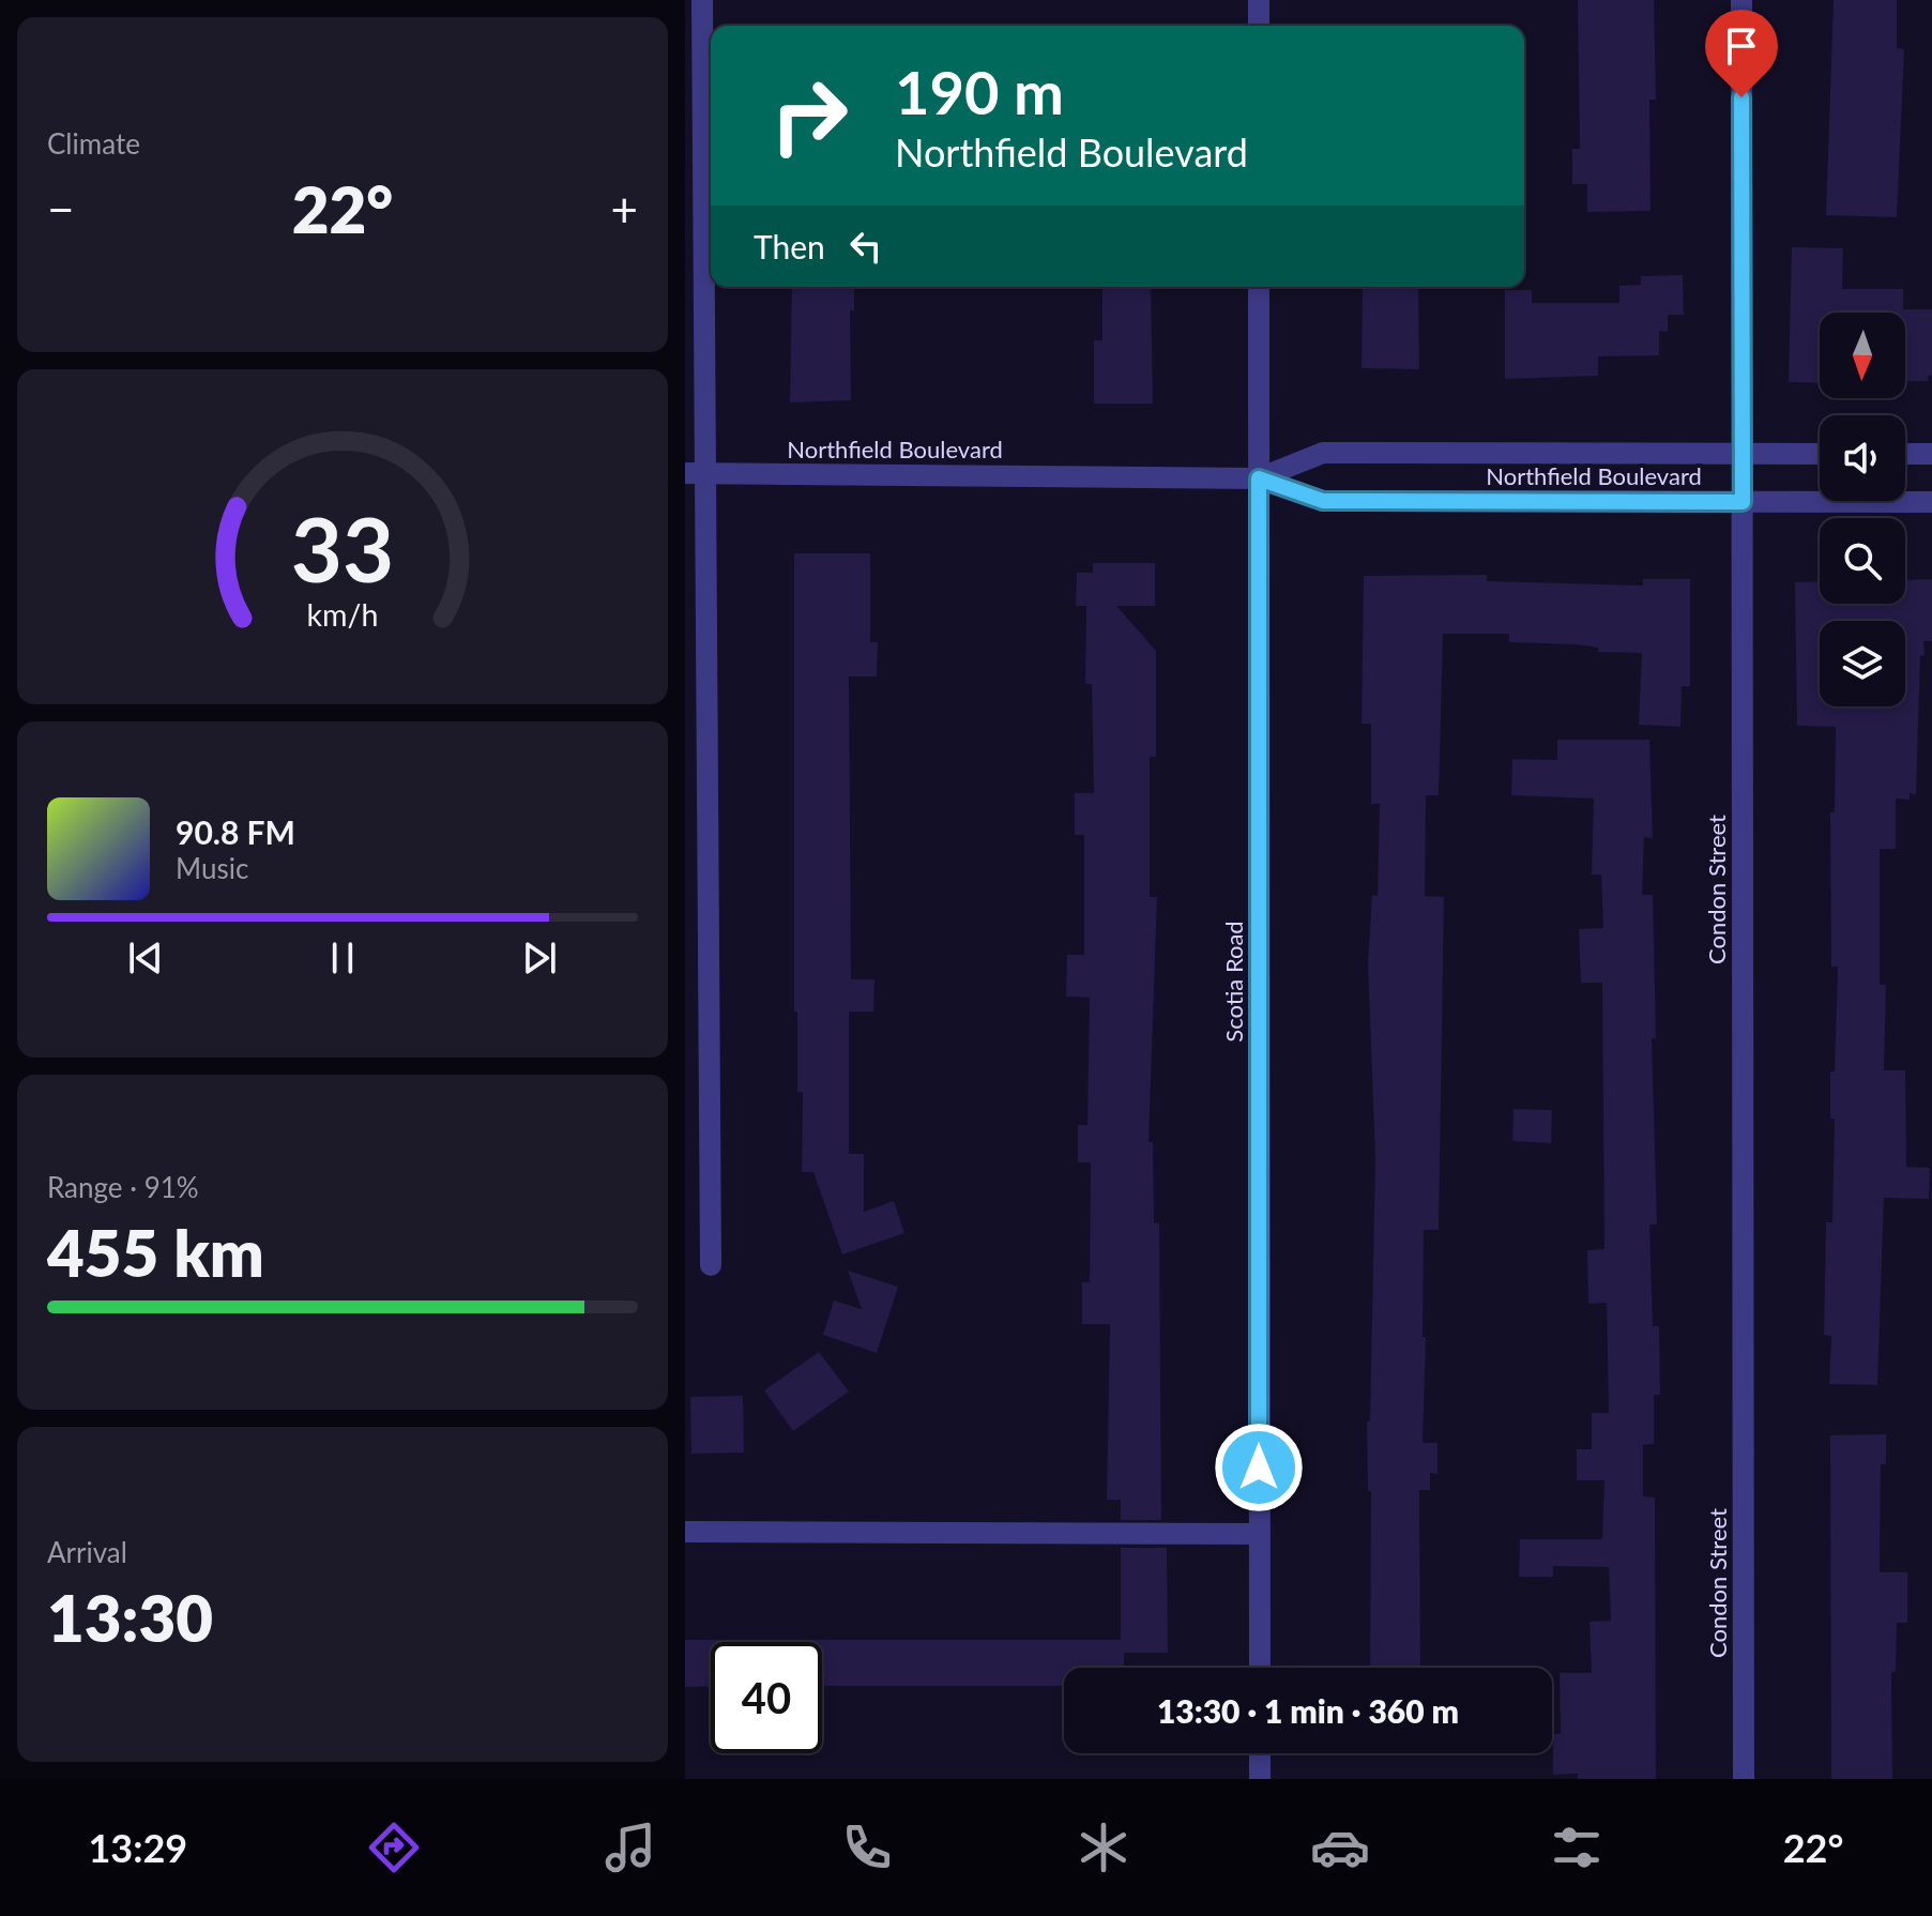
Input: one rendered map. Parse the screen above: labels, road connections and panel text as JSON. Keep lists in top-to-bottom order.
{
  "streets": {
    "street": ["Northfield Boulevard", "Condon Street", "Scotia Road"]
  },
  "crossings": [
    ["Northfield Boulevard", "Condon Street"],
    ["Northfield Boulevard", "Scotia Road"]
  ],
  "north": "bottom",
  "page": {
    "tile": [
      "Climate",
      ["Range · 91%", "455 km"],
      ["Arrival", "13:30"]
    ],
    "turn": ["190 m", "Northfield Boulevard"],
    "heat": ["−", "22°", "+"],
    "then": "Then",
    "song": ["90.8 FM", "Music"],
    "limit": "40",
    "trip": "13:30 · 1 min · 360 m",
    "tabs": ["13:29", "22°"],
    "gauge": ["33", "km/h"]
  }
}
